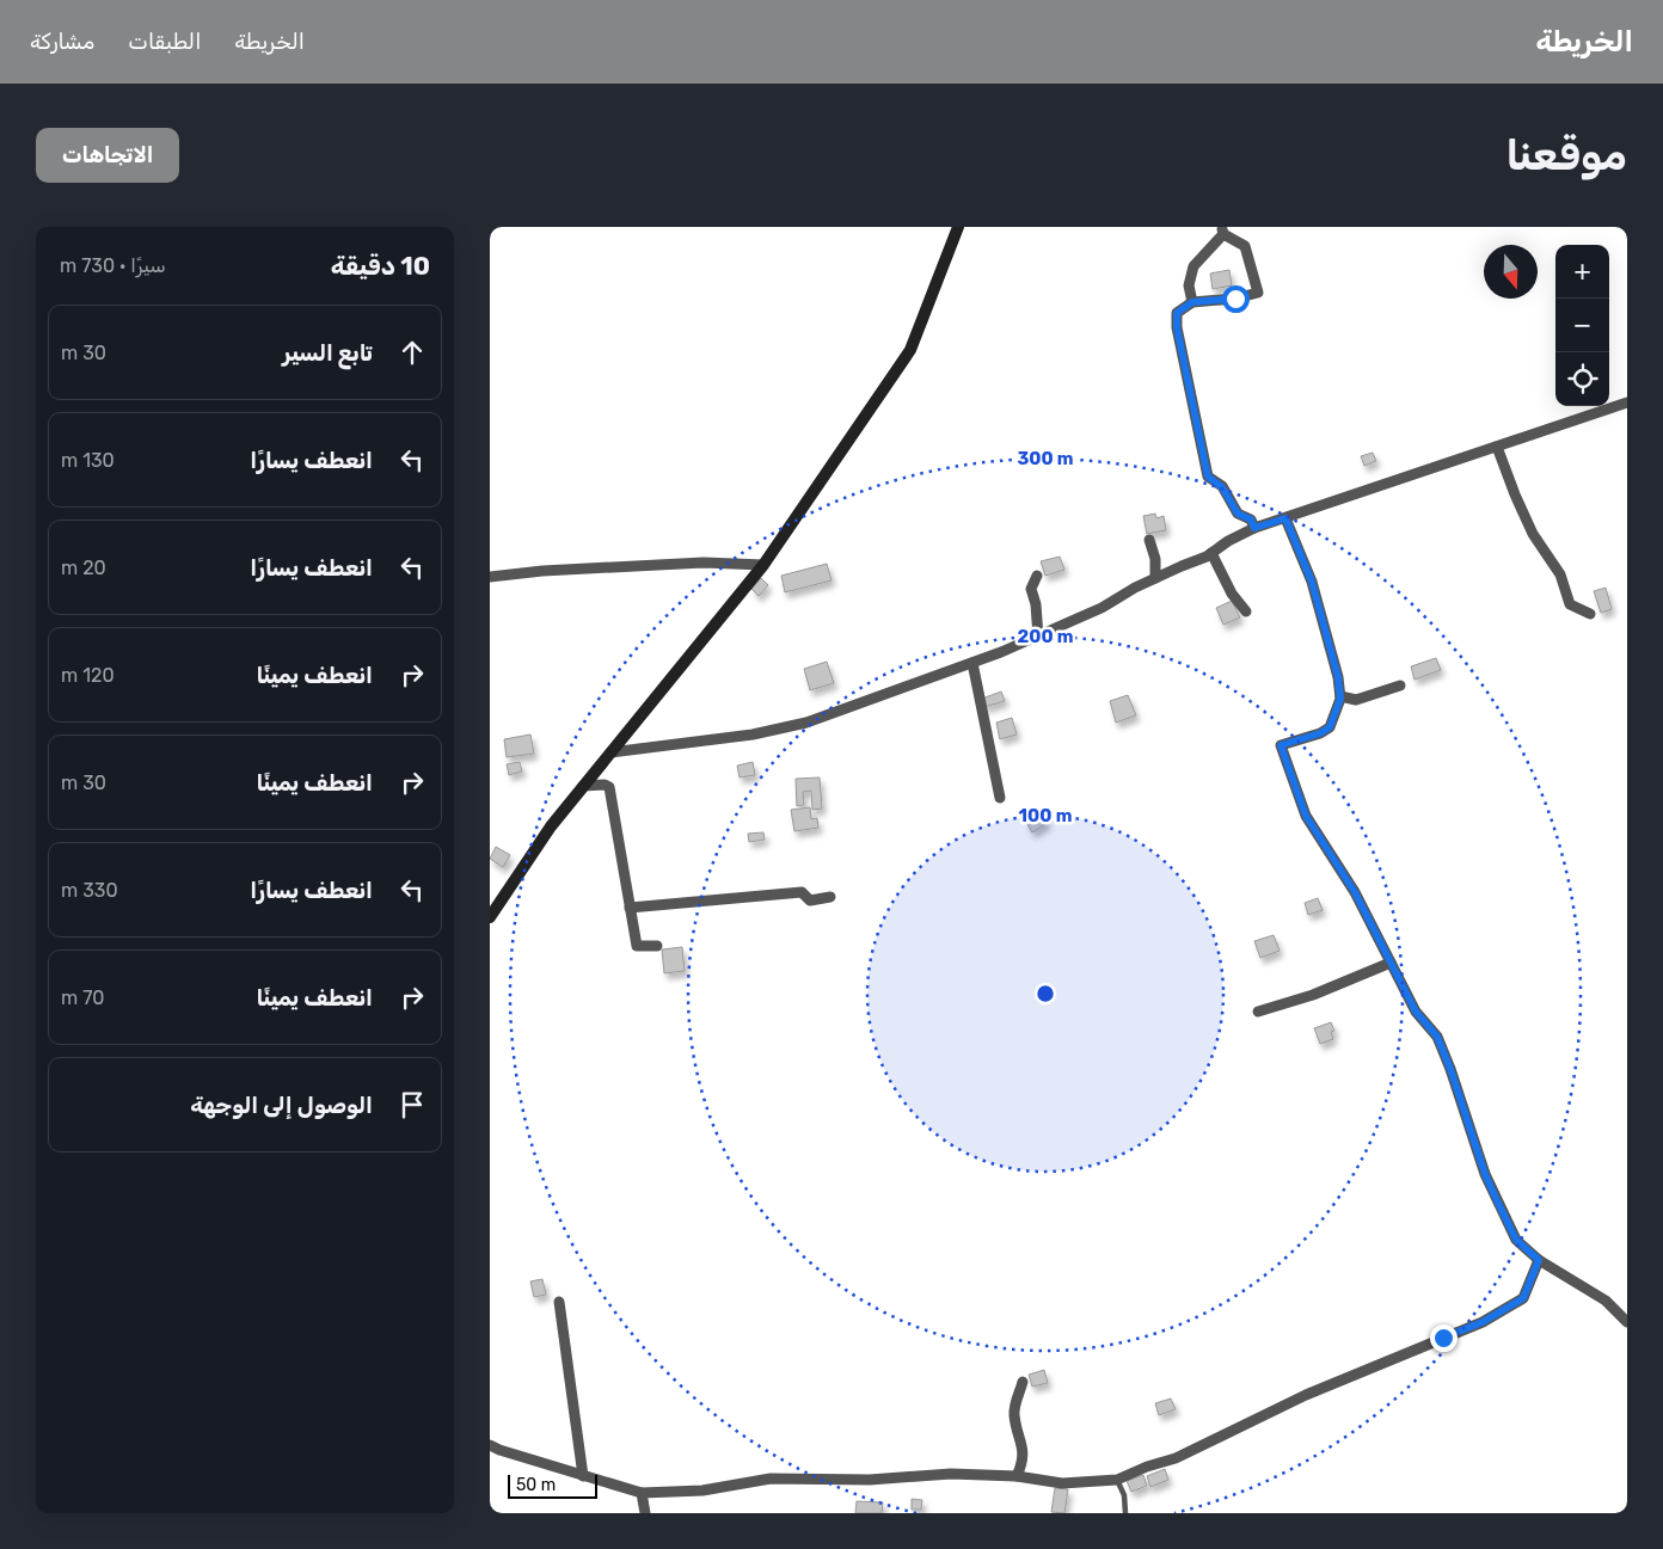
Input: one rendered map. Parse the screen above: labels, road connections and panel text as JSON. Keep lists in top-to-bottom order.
{
  "scale_bar": "50 m",
  "north": "bottom",
  "page": {
    "header": "الخريطة",
    "nav": ["الخريطة", "الطبقات", "مشاركة"],
    "buttons": "الاتجاهات",
    "title": "موقعنا",
    "heading": ["10 دقيقة", "سيرًا · 730 m"],
    "map_buttons": ["+", "−"],
    "list": [
      ["تابع السير", "30 m"],
      ["انعطف يسارًا", "130 m"],
      ["انعطف يسارًا", "20 m"],
      ["انعطف يمينًا", "120 m"],
      ["انعطف يمينًا", "30 m"],
      ["انعطف يسارًا", "330 m"],
      ["انعطف يمينًا", "70 m"],
      "الوصول إلى الوجهة"
    ],
    "scale": "50 m"
  },
  "rings": ["300 m", "200 m", "100 m"]
}
